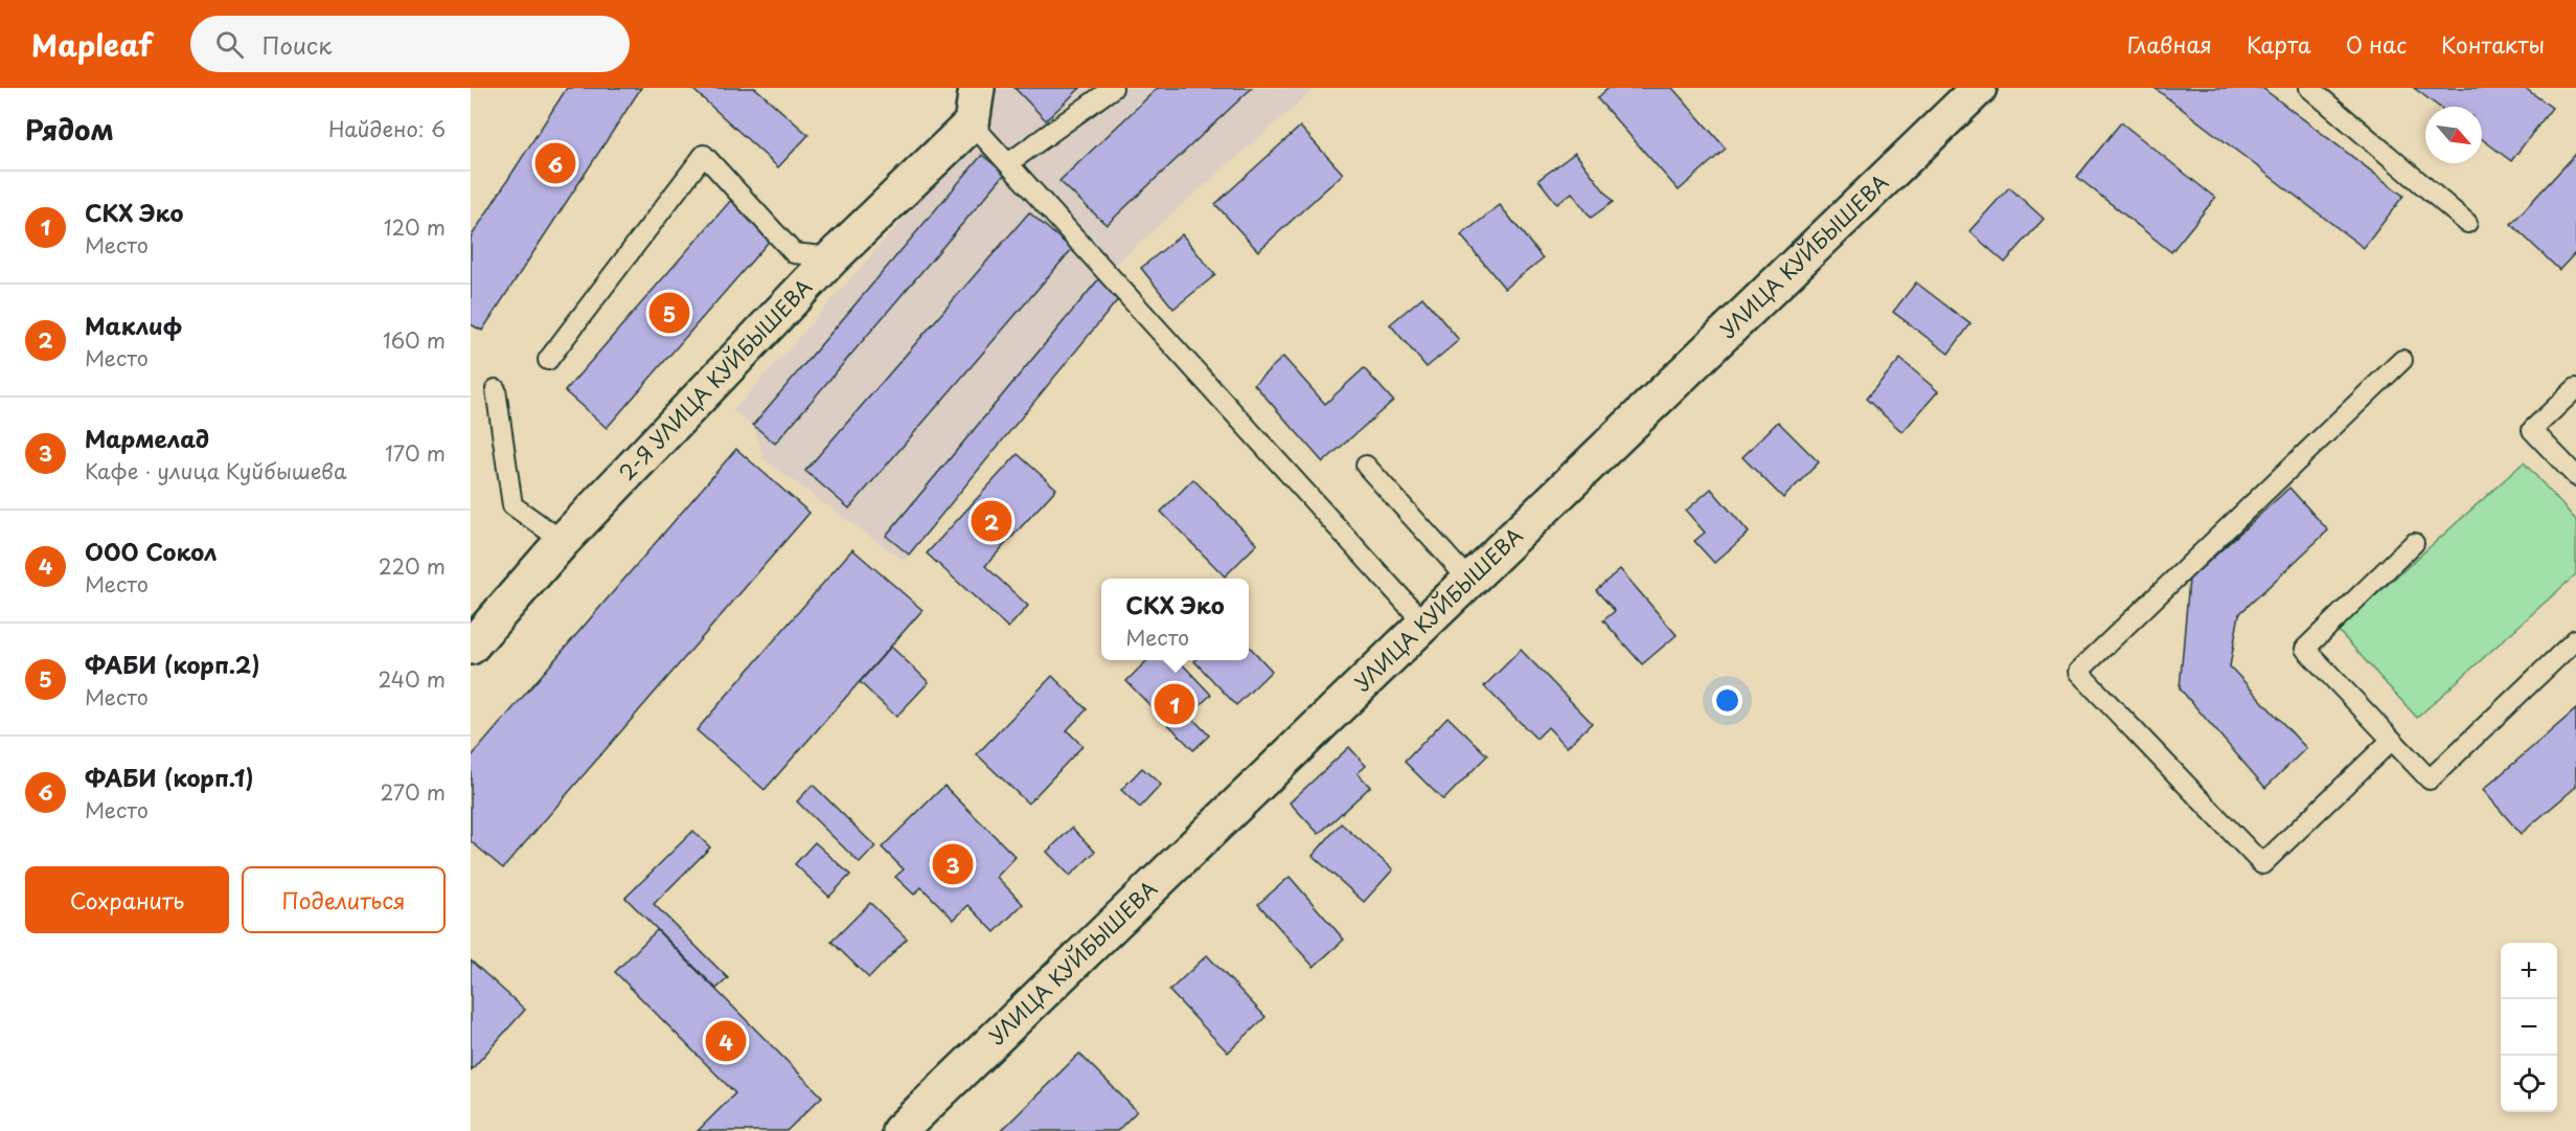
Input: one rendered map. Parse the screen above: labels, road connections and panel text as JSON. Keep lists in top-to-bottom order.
{
  "streets": {
    "street": ["УЛИЦА КУЙБЫШЕВА", "2-Я УЛИЦА КУЙБЫШЕВА"]
  },
  "north": "bottom right",
  "page": {
    "header": "Mapleaf",
    "search": "Поиск",
    "nav": [
      "Главная",
      "Карта",
      "О нас",
      "Контакты"
    ],
    "heading": ["Рядом", "Найдено: 6"],
    "pins": [
      "6",
      "5",
      "2",
      "1",
      "3",
      "4"
    ],
    "list": [
      {
        "mark": "1",
        "name": "СКХ Эко",
        "note": "Место",
        "value": "120 m"
      },
      {
        "mark": "2",
        "name": "Маклиф",
        "note": "Место",
        "value": "160 m"
      },
      {
        "mark": "3",
        "name": "Мармелад",
        "note": "Кафе · улица Куйбышева",
        "value": "170 m"
      },
      {
        "mark": "4",
        "name": "ООО Сокол",
        "note": "Место",
        "value": "220 m"
      },
      {
        "mark": "5",
        "name": "ФАБИ (корп.2)",
        "note": "Место",
        "value": "240 m"
      },
      {
        "mark": "6",
        "name": "ФАБИ (корп.1)",
        "note": "Место",
        "value": "270 m"
      }
    ],
    "popup": ["СКХ Эко", "Место"],
    "buttons": ["Сохранить", "Поделиться"],
    "map_buttons": ["+", "−"]
  }
}
